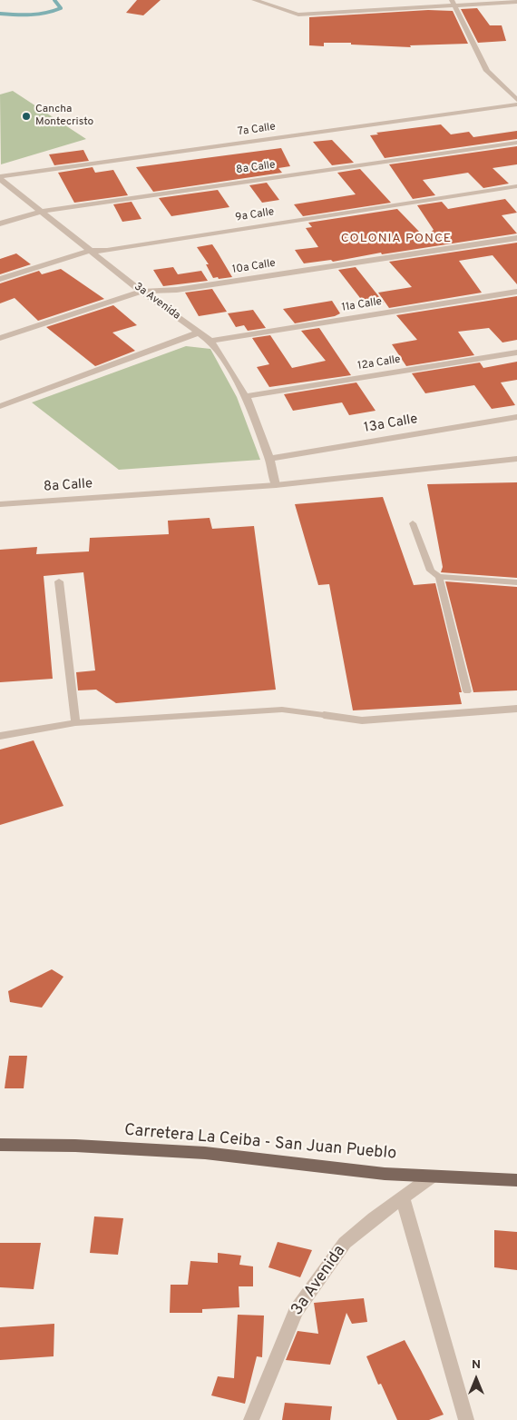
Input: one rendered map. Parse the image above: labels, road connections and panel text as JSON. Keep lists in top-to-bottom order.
{
  "streets": {
    "main road": ["Carretera La Ceiba - San Juan Pueblo"],
    "street": [
      "7a Calle",
      "8a Calle",
      "9a Calle",
      "10a Calle",
      "3a Avenida",
      "11a Calle",
      "12a Calle",
      "13a Calle"
    ]
  },
  "crossings": [
    ["7a Calle", "3a Avenida"],
    ["8a Calle", "3a Avenida"],
    ["9a Calle", "3a Avenida"],
    ["10a Calle", "3a Avenida"],
    ["3a Avenida", "11a Calle"],
    ["3a Avenida", "12a Calle"],
    ["3a Avenida", "13a Calle"],
    ["3a Avenida", "Carretera La Ceiba - San Juan Pueblo"]
  ],
  "districts": ["COLONIA PONCE"],
  "places": ["Cancha Montecristo"],
  "north": "top"
}
